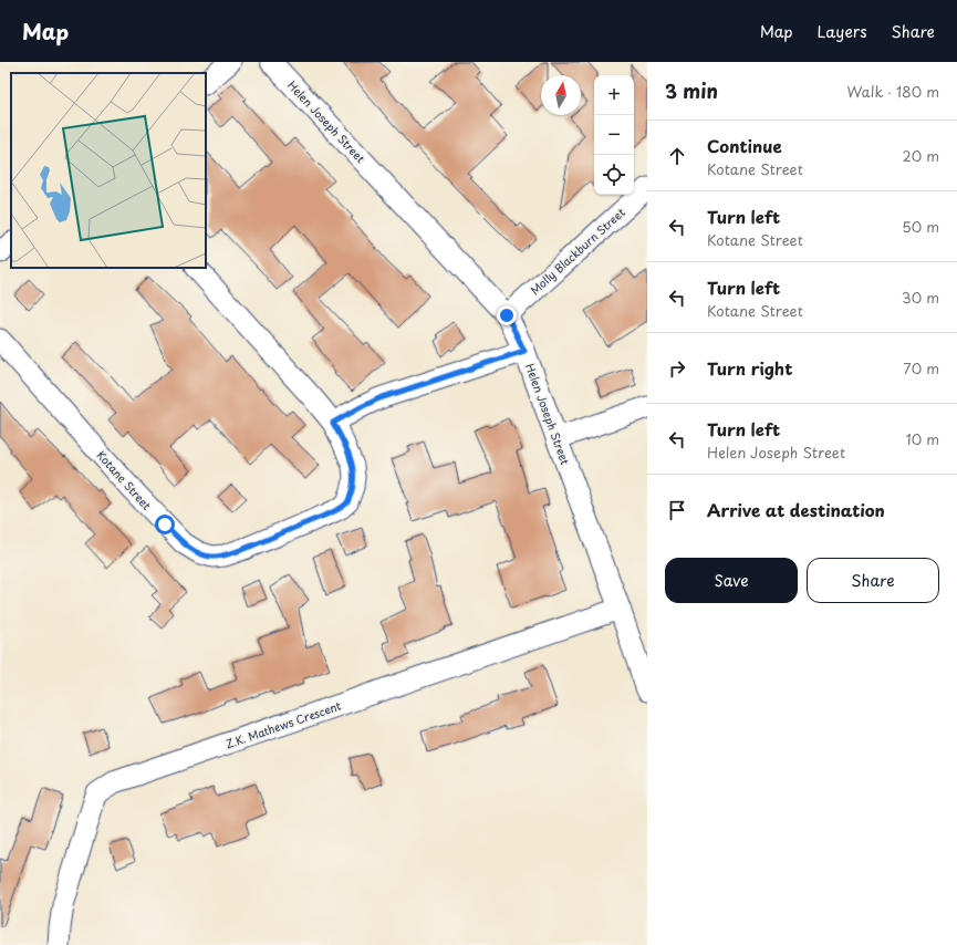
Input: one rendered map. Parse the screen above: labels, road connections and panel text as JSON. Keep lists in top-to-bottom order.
{
  "streets": {
    "street": [
      "Helen Joseph Street",
      "Molly Blackburn Street",
      "Kotane Street",
      "Z.K. Mathews Crescent"
    ]
  },
  "crossings": [
    ["Helen Joseph Street", "Molly Blackburn Street"],
    ["Helen Joseph Street", "Z.K. Mathews Crescent"]
  ],
  "north": "top",
  "page": {
    "header": "Map",
    "nav": ["Map", "Layers", "Share"],
    "heading": ["3 min", "Walk · 180 m"],
    "map_buttons": ["+", "−"],
    "list": [
      ["Continue", "Kotane Street", "20 m"],
      ["Turn left", "Kotane Street", "50 m"],
      ["Turn left", "Kotane Street", "30 m"],
      ["Turn right", "70 m"],
      ["Turn left", "Helen Joseph Street", "10 m"],
      "Arrive at destination"
    ],
    "buttons": ["Save", "Share"]
  }
}
